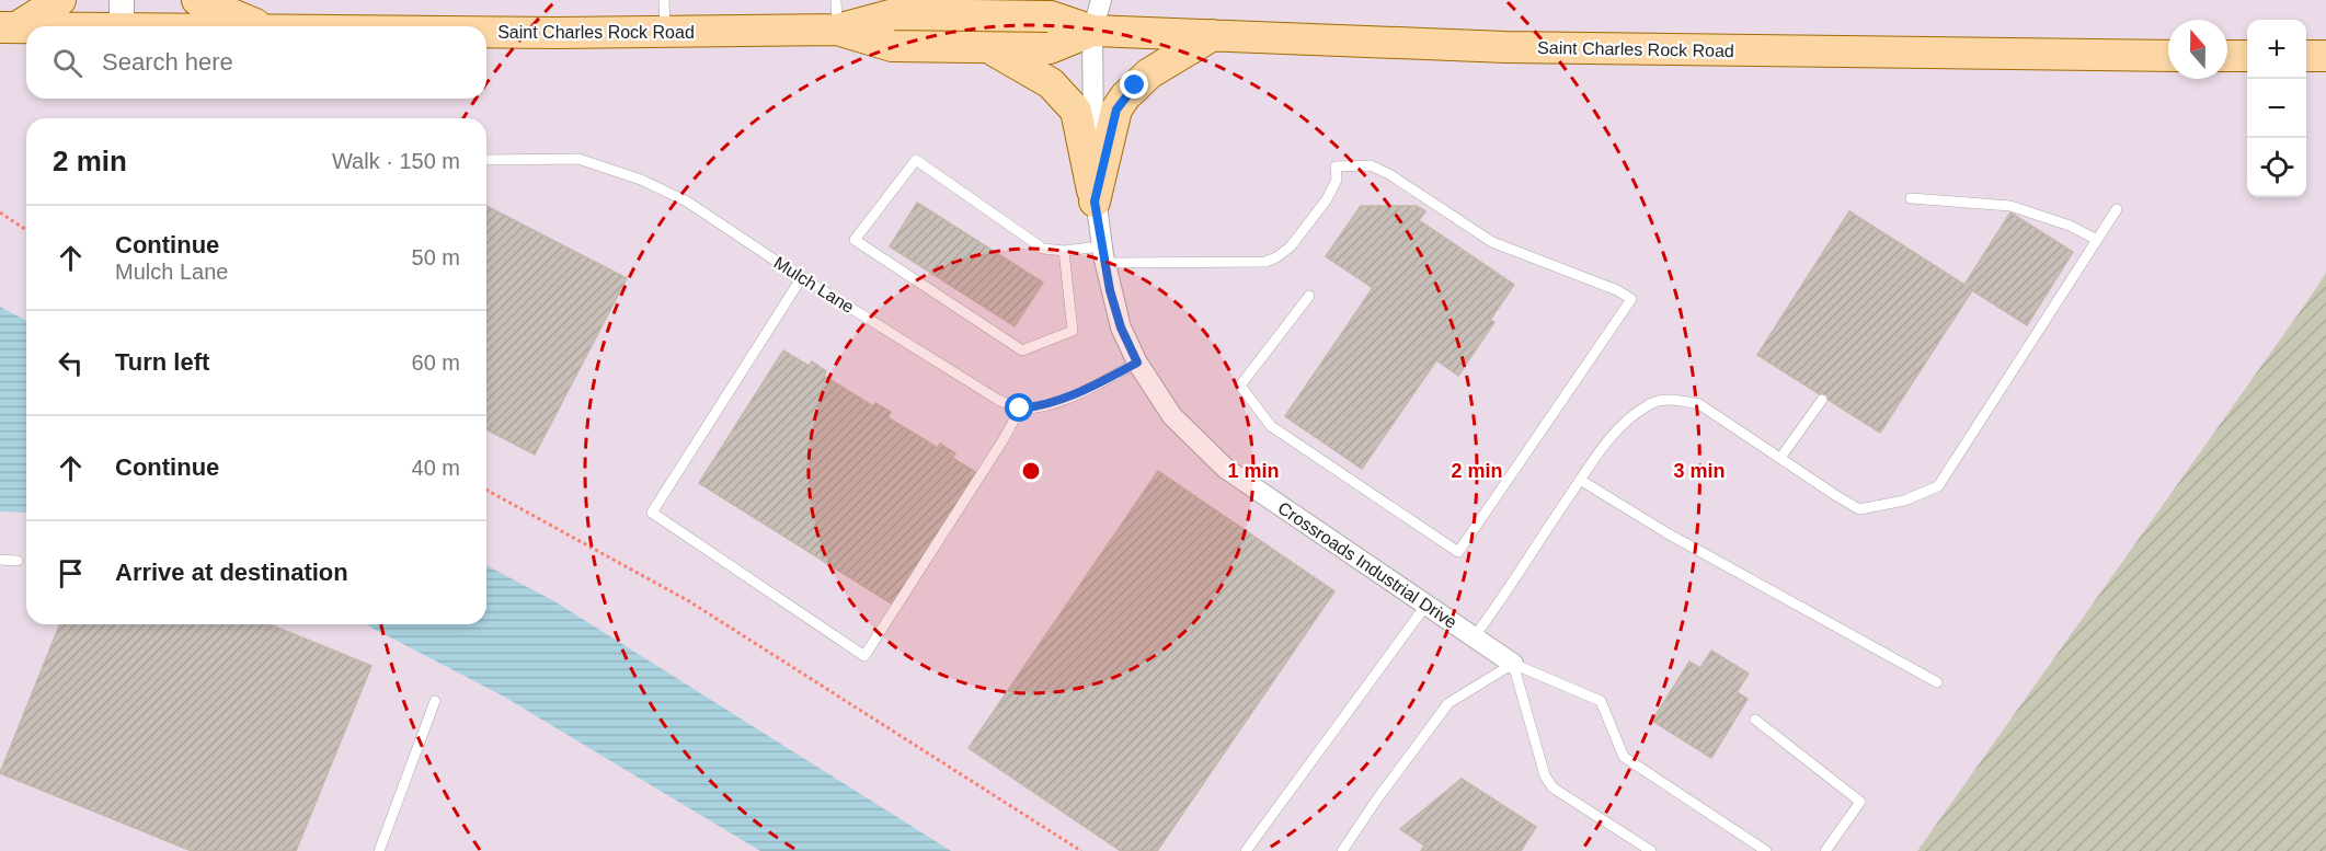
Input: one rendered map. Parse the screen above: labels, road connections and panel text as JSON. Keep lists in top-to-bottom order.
{
  "streets": {
    "main road": ["Saint Charles Rock Road"],
    "street": ["Crossroads Industrial Drive"],
    "lane": ["Mulch Lane"]
  },
  "crossings": [
    ["Saint Charles Rock Road", "Crossroads Industrial Drive"]
  ],
  "north": "top",
  "page": {
    "map_buttons": ["+", "−"],
    "search": "Search here",
    "heading": ["2 min", "Walk · 150 m"],
    "list": [
      ["Continue", "Mulch Lane", "50 m"],
      ["Turn left", "60 m"],
      ["Continue", "40 m"],
      "Arrive at destination"
    ]
  },
  "rings": ["1 min", "2 min", "3 min"]
}
